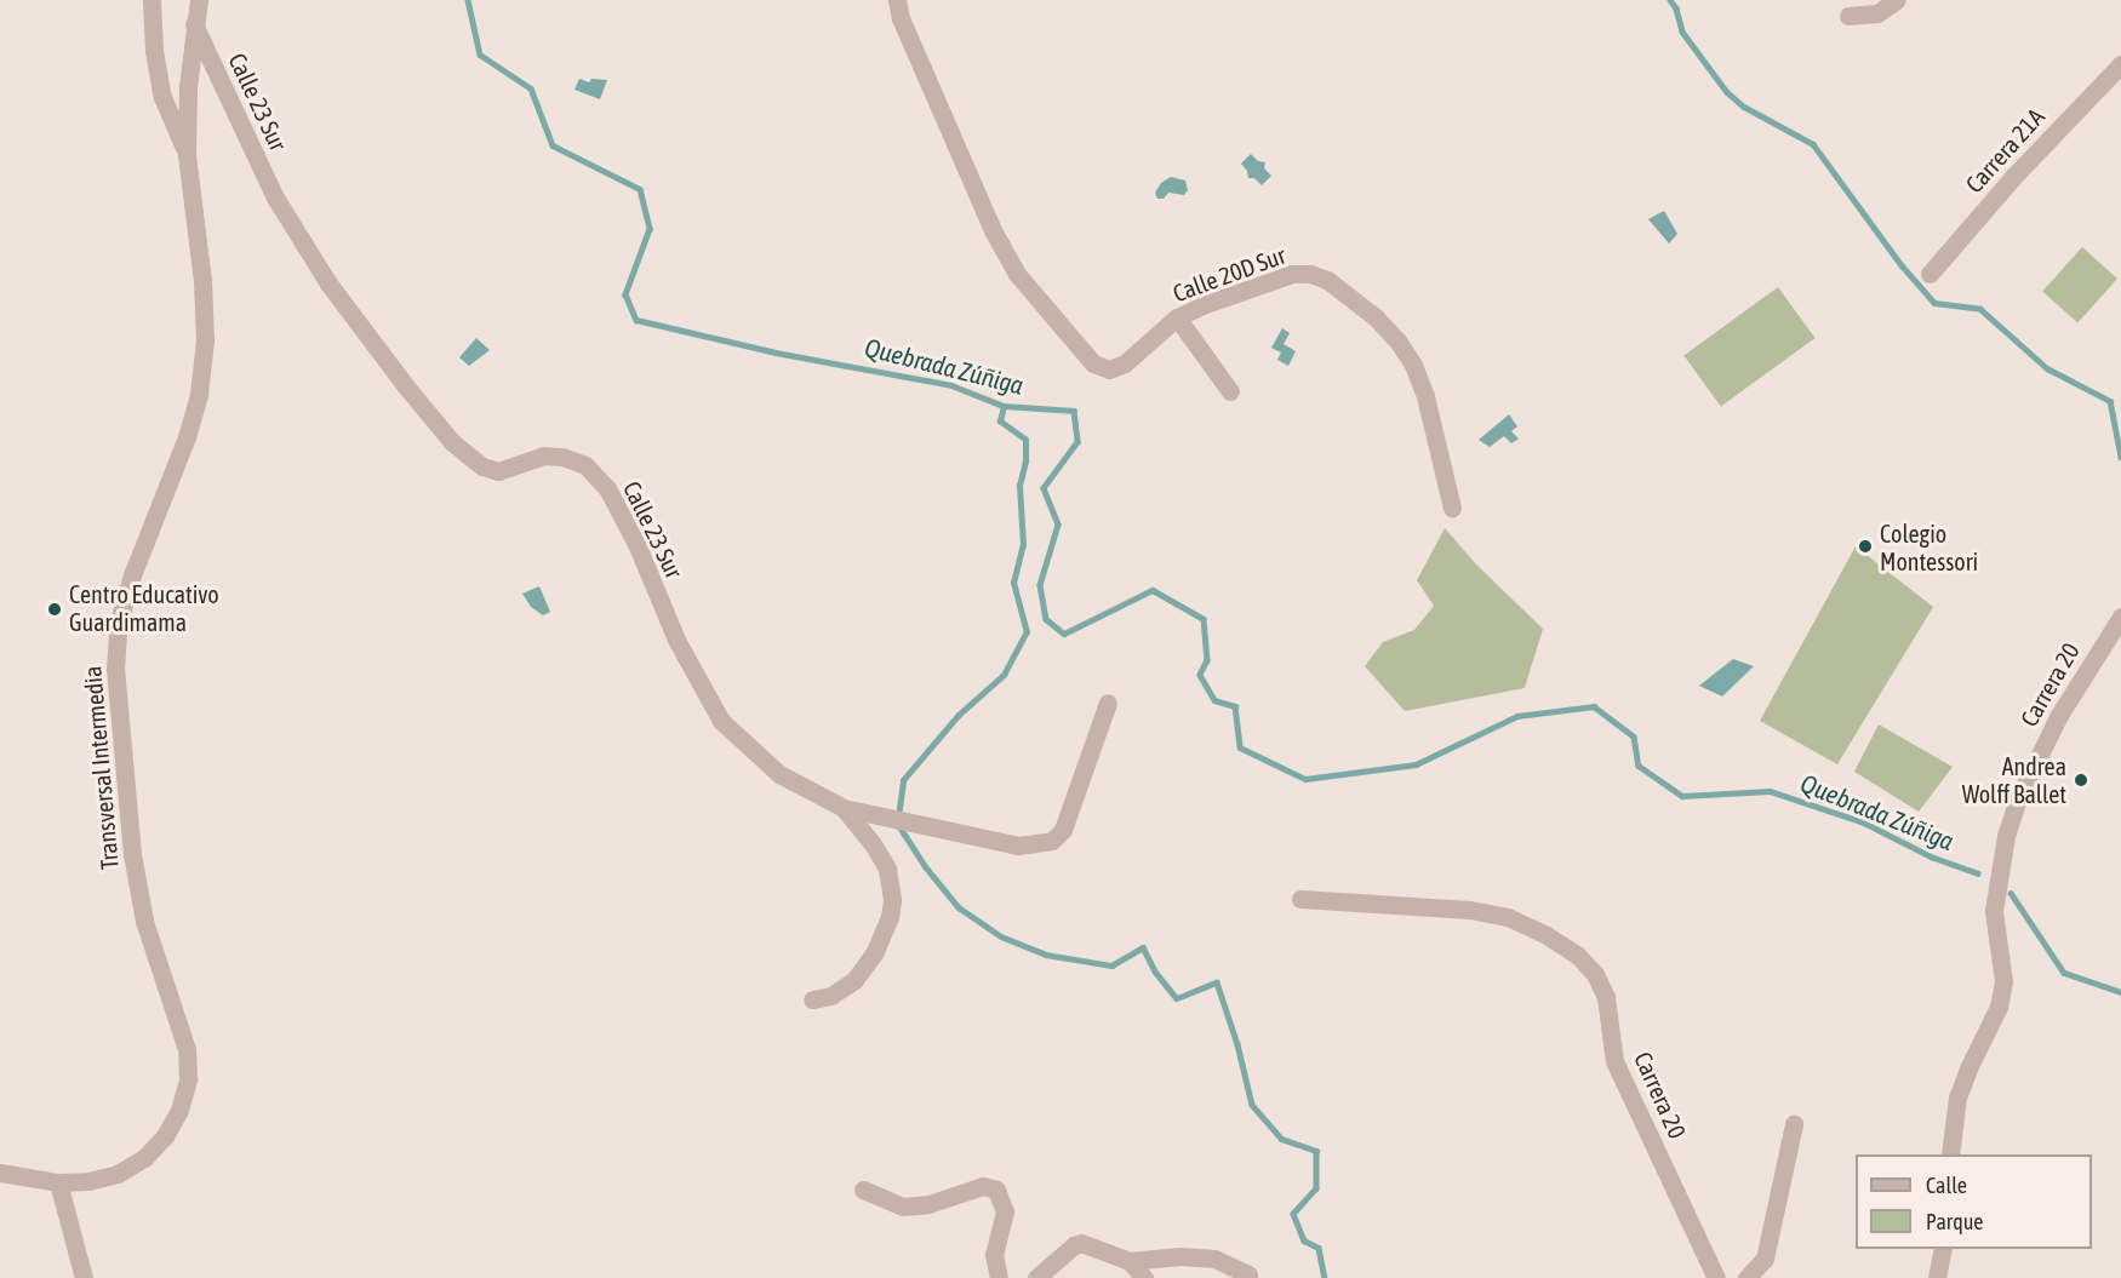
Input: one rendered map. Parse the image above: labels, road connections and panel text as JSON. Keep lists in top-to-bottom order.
{
  "streets": {
    "street": [
      "Calle 23 Sur",
      "Carrera 21A",
      "Calle 20D Sur",
      "Carrera 20",
      "Transversal Intermedia"
    ]
  },
  "crossings": [
    ["Calle 23 Sur", "Transversal Intermedia"]
  ],
  "water": ["Quebrada Zúñiga"],
  "places": ["Colegio Montessori", "Centro Educativo Guardimama", "Andrea Wolff Ballet"],
  "legend": ["Calle", "Parque"]
}
